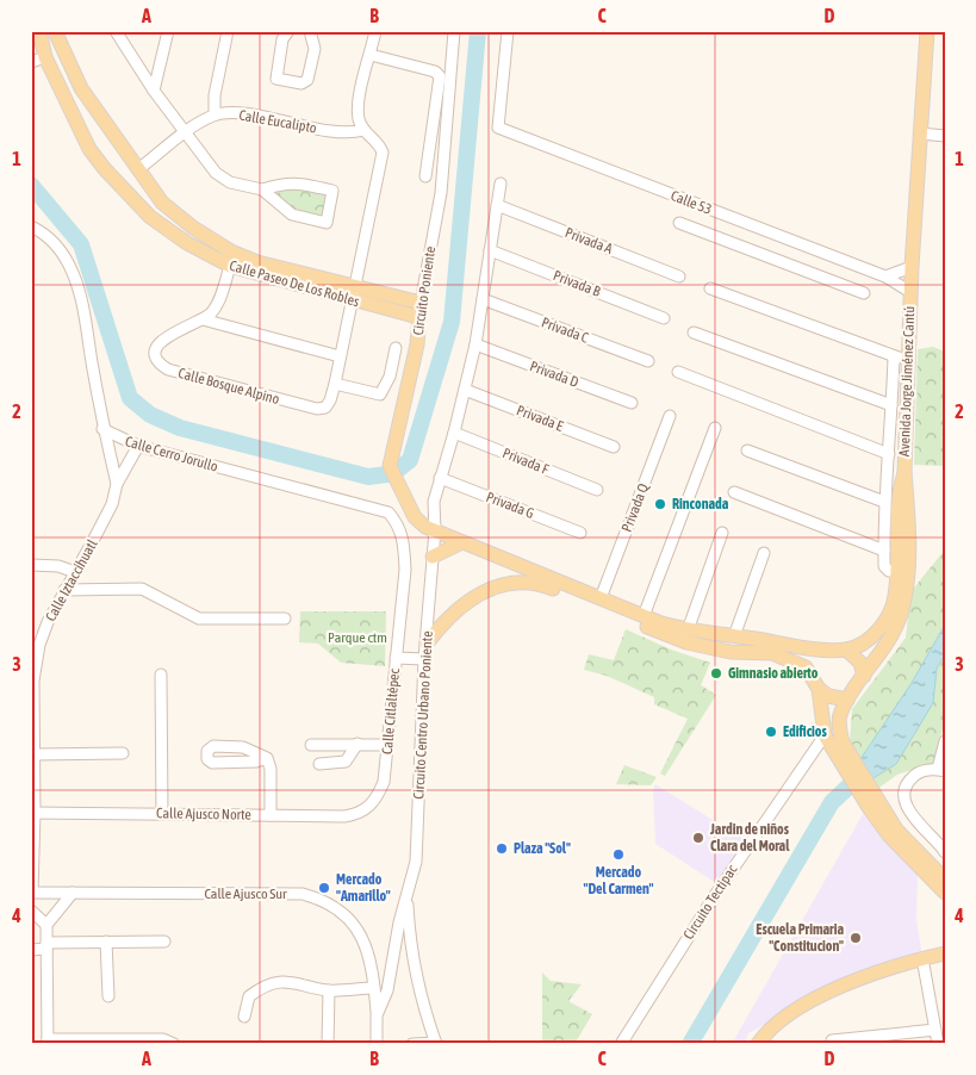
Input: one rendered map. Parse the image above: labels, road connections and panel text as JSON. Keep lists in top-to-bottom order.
{
  "streets": {
    "main road": ["Calle Paseo De Los Robles", "Circuito Poniente", "Avenida Jorge Jiménez Cantú"],
    "street": [
      "Calle Eucalipto",
      "Calle 53",
      "Privada A",
      "Privada B",
      "Privada C",
      "Privada D",
      "Calle Bosque Alpino",
      "Privada E",
      "Calle Cerro Jorullo",
      "Privada F",
      "Privada G",
      "Privada Q",
      "Calle Iztaccíhuatl",
      "Calle Citlaltépec",
      "Circuito Centro Urbano Poniente",
      "Calle Ajusco Norte",
      "Calle Ajusco Sur",
      "Circuito Tectipac"
    ]
  },
  "crossings": [
    ["Calle 53", "Avenida Jorge Jiménez Cantú"],
    ["Privada A", "Circuito Centro Urbano Poniente"],
    ["Calle Paseo De Los Robles", "Circuito Poniente"],
    ["Calle Paseo De Los Robles", "Calle Bosque Alpino"],
    ["Privada B", "Circuito Centro Urbano Poniente"],
    ["Circuito Poniente", "Avenida Jorge Jiménez Cantú"],
    ["Circuito Poniente", "Privada Q"],
    ["Circuito Poniente", "Circuito Centro Urbano Poniente"],
    ["Privada C", "Circuito Centro Urbano Poniente"],
    ["Privada D", "Circuito Centro Urbano Poniente"],
    ["Privada E", "Circuito Centro Urbano Poniente"],
    ["Calle Cerro Jorullo", "Calle Iztaccíhuatl"],
    ["Calle Cerro Jorullo", "Calle Citlaltépec"],
    ["Privada F", "Circuito Centro Urbano Poniente"],
    ["Privada G", "Circuito Centro Urbano Poniente"],
    ["Calle Iztaccíhuatl", "Calle Ajusco Norte"],
    ["Calle Iztaccíhuatl", "Calle Ajusco Sur"],
    ["Calle Citlaltépec", "Calle Ajusco Norte"]
  ],
  "parks": ["Parque ctm"],
  "places": [
    "Rinconada",
    "Gimnasio abierto",
    "Edificios",
    "Jardin de niños Clara del Moral",
    "Plaza \"Sol\"",
    "Mercado \"Del Carmen\"",
    "Mercado \"Amarillo\"",
    "Escuela Primaria \"Constitucion\""
  ],
  "grid": {
    "columns": [
      "A",
      "B",
      "C",
      "D"
    ],
    "rows": [
      "1",
      "2",
      "3",
      "4"
    ]
  }
}
